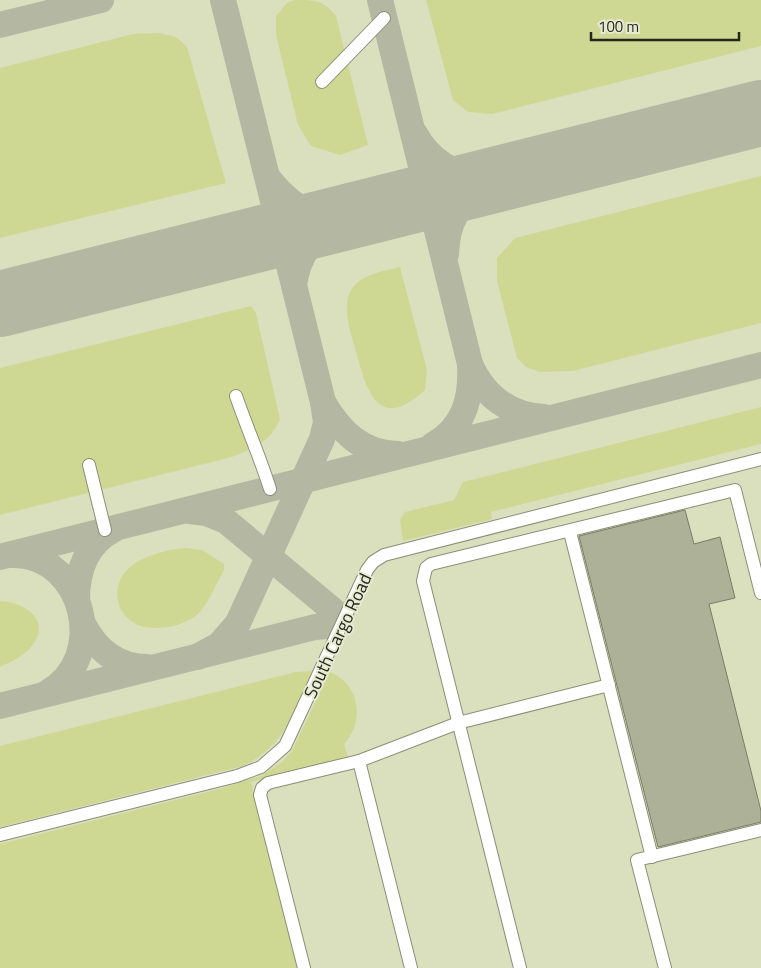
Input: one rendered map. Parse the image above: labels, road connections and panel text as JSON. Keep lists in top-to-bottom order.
{
  "streets": {
    "lane": ["South Cargo Road"]
  },
  "scale_bar": "100 m"
}
